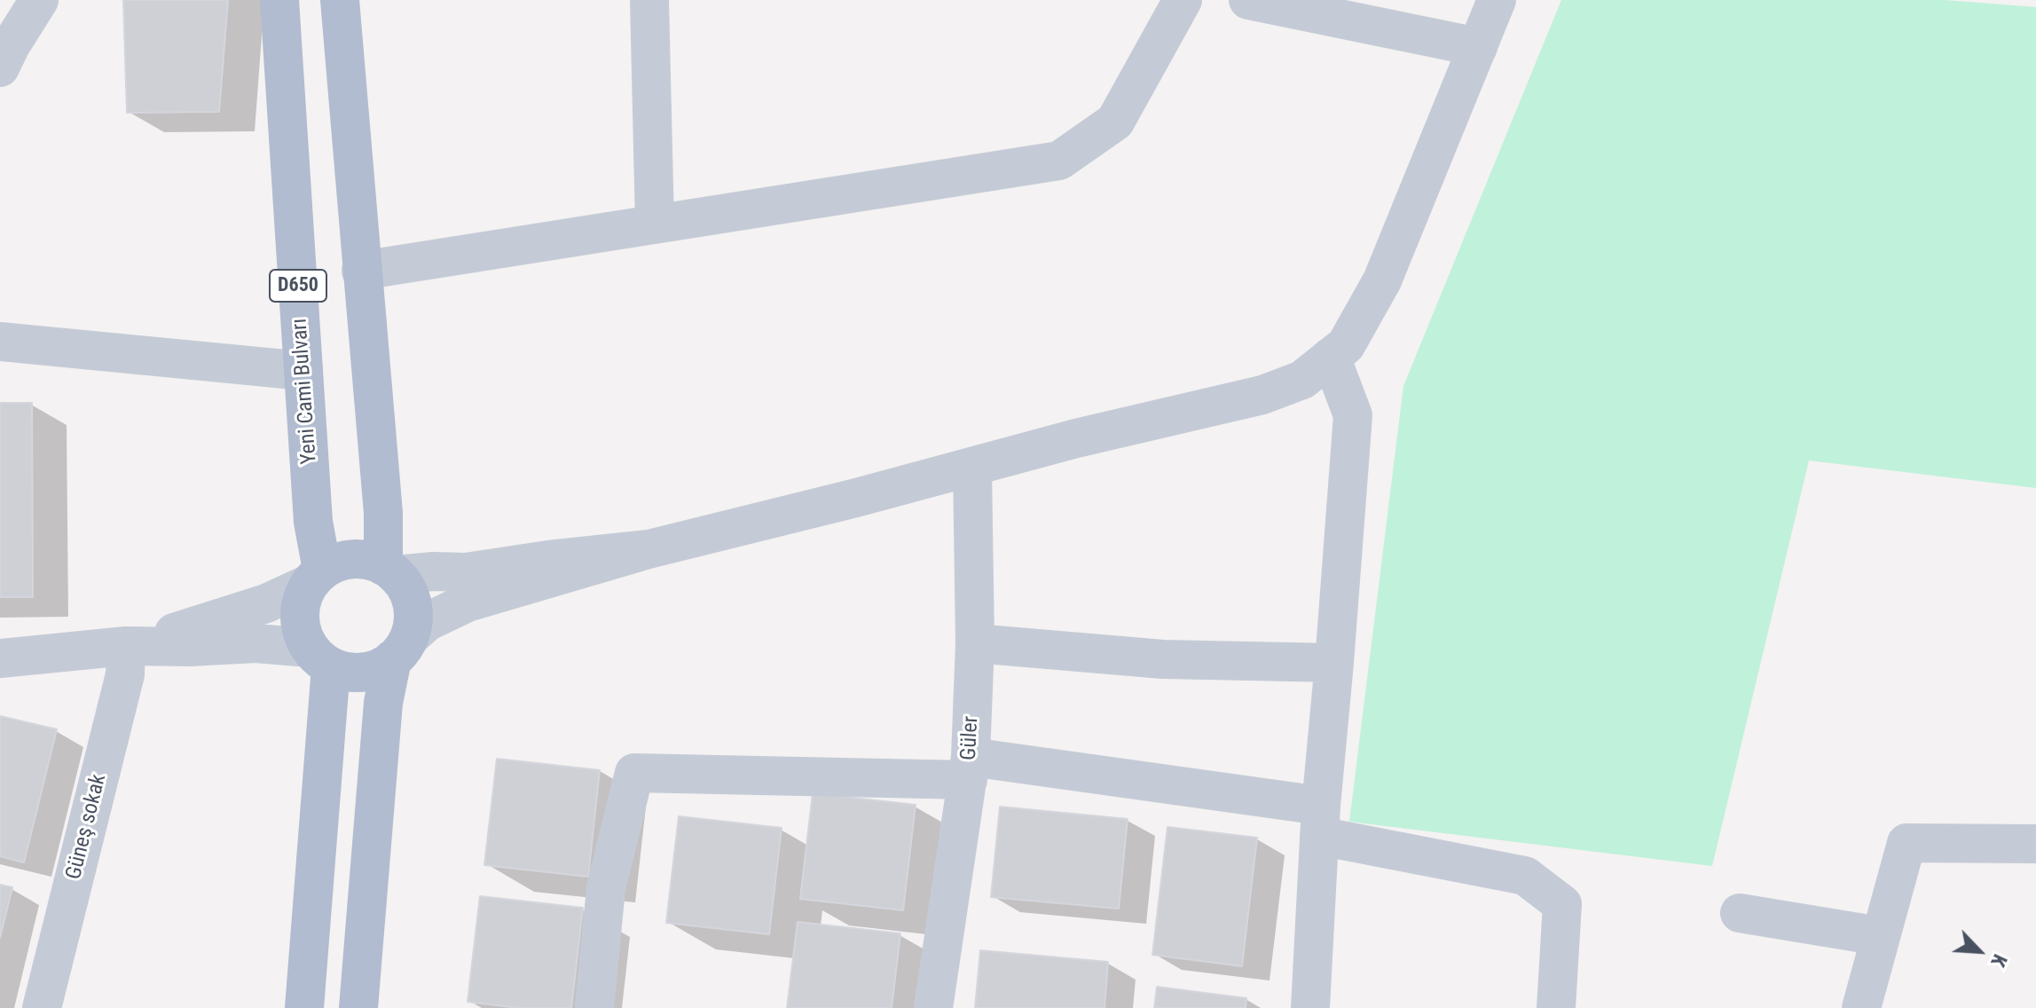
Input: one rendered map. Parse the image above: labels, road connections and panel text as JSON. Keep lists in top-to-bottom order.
{
  "streets": {
    "main road": ["D650", "Yeni Cami Bulvarı"],
    "street": ["Güler", "Güneş sokak"]
  },
  "north": "bottom right"
}
